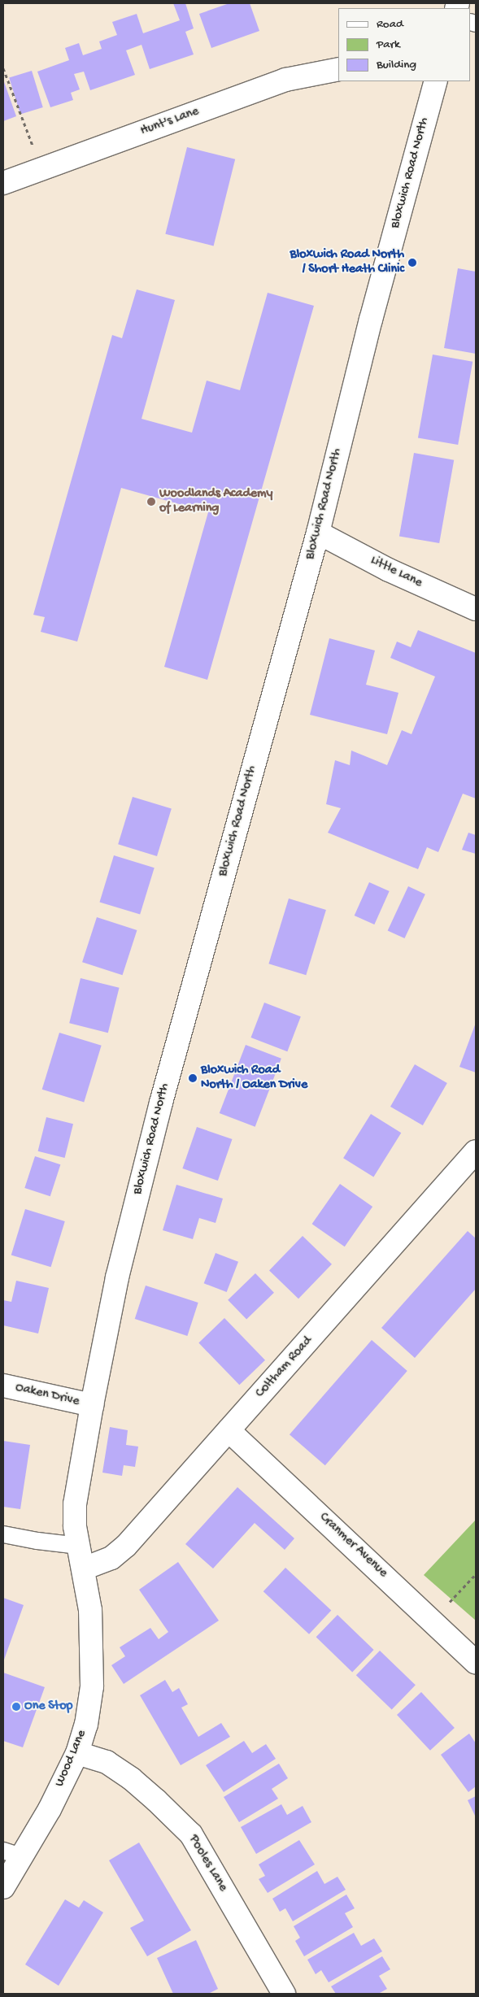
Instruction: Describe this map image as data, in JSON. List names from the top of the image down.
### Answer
{
  "streets": {
    "street": [
      "Hunt's Lane",
      "Bloxwich Road North",
      "Little Lane",
      "Coltham Road",
      "Oaken Drive",
      "Cranmer Avenue",
      "Wood Lane",
      "Pooles Lane"
    ]
  },
  "crossings": [
    ["Bloxwich Road North", "Little Lane"],
    ["Bloxwich Road North", "Coltham Road"],
    ["Bloxwich Road North", "Oaken Drive"],
    ["Bloxwich Road North", "Wood Lane"],
    ["Coltham Road", "Cranmer Avenue"],
    ["Coltham Road", "Wood Lane"],
    ["Wood Lane", "Pooles Lane"]
  ],
  "places": [
    "Bloxwich Road North / Short Heath Clinic",
    "Woodlands Academy of Learning",
    "Bloxwich Road North / Oaken Drive",
    "One Stop"
  ],
  "legend": ["Road", "Park", "Building"]
}
